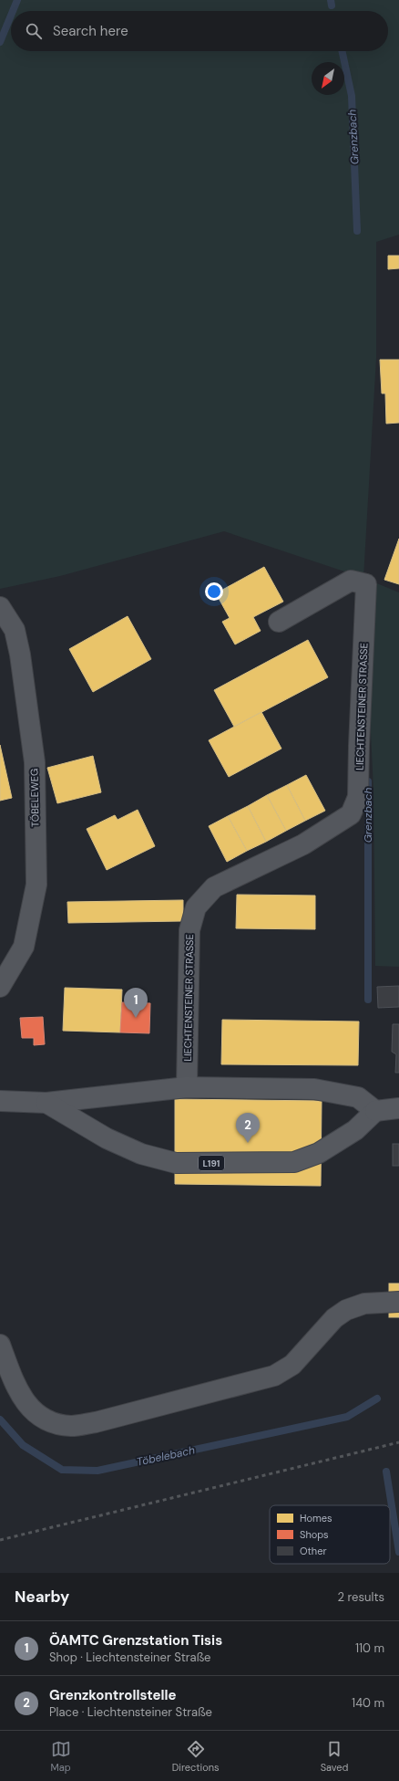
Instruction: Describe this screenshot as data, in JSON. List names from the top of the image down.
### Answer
{
  "streets": {
    "main road": ["L191"],
    "street": ["LIECHTENSTEINER STRASSE", "TÖBELEWEG"]
  },
  "crossings": [
    ["LIECHTENSTEINER STRASSE", "L191"]
  ],
  "water": ["Grenzbach", "Töbelebach"],
  "legend": ["Homes", "Shops", "Other"],
  "north": "bottom left",
  "page": {
    "search": "Search here",
    "pins": ["1", "2"],
    "heading": ["Nearby", "2 results"],
    "list": [
      {
        "mark": "1",
        "name": "ÖAMTC Grenzstation Tisis",
        "note": "Shop · Liechtensteiner Straße",
        "value": "110 m"
      },
      {
        "mark": "2",
        "name": "Grenzkontrollstelle",
        "note": "Place · Liechtensteiner Straße",
        "value": "140 m"
      }
    ],
    "nav": ["Map", "Directions", "Saved"]
  }
}
